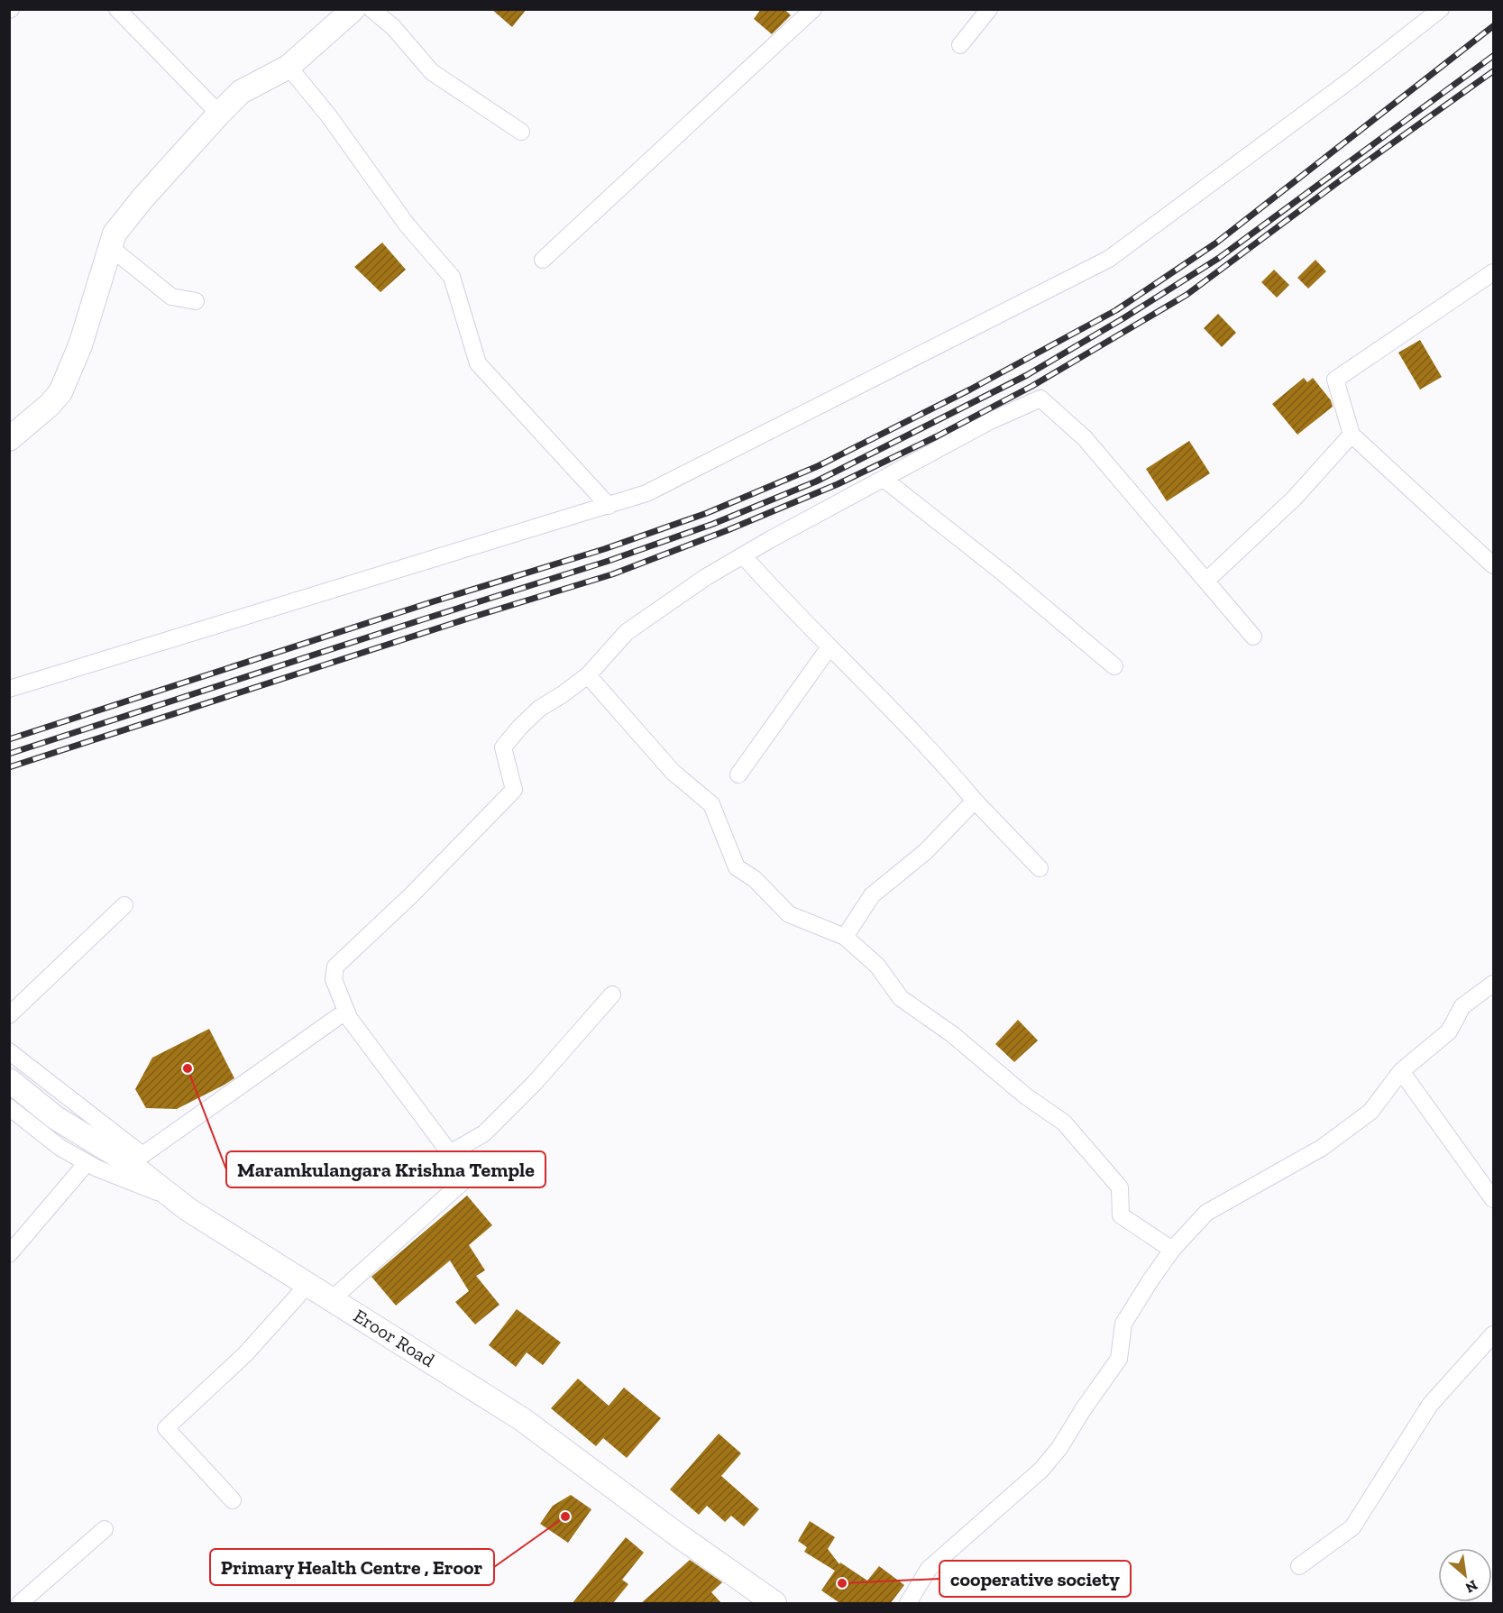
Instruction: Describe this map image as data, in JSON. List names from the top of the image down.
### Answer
{
  "streets": {
    "main road": ["Eroor Road"]
  },
  "places": ["Maramkulangara Krishna Temple", "Primary Health Centre , Eroor", "cooperative society"],
  "north": "bottom right"
}
